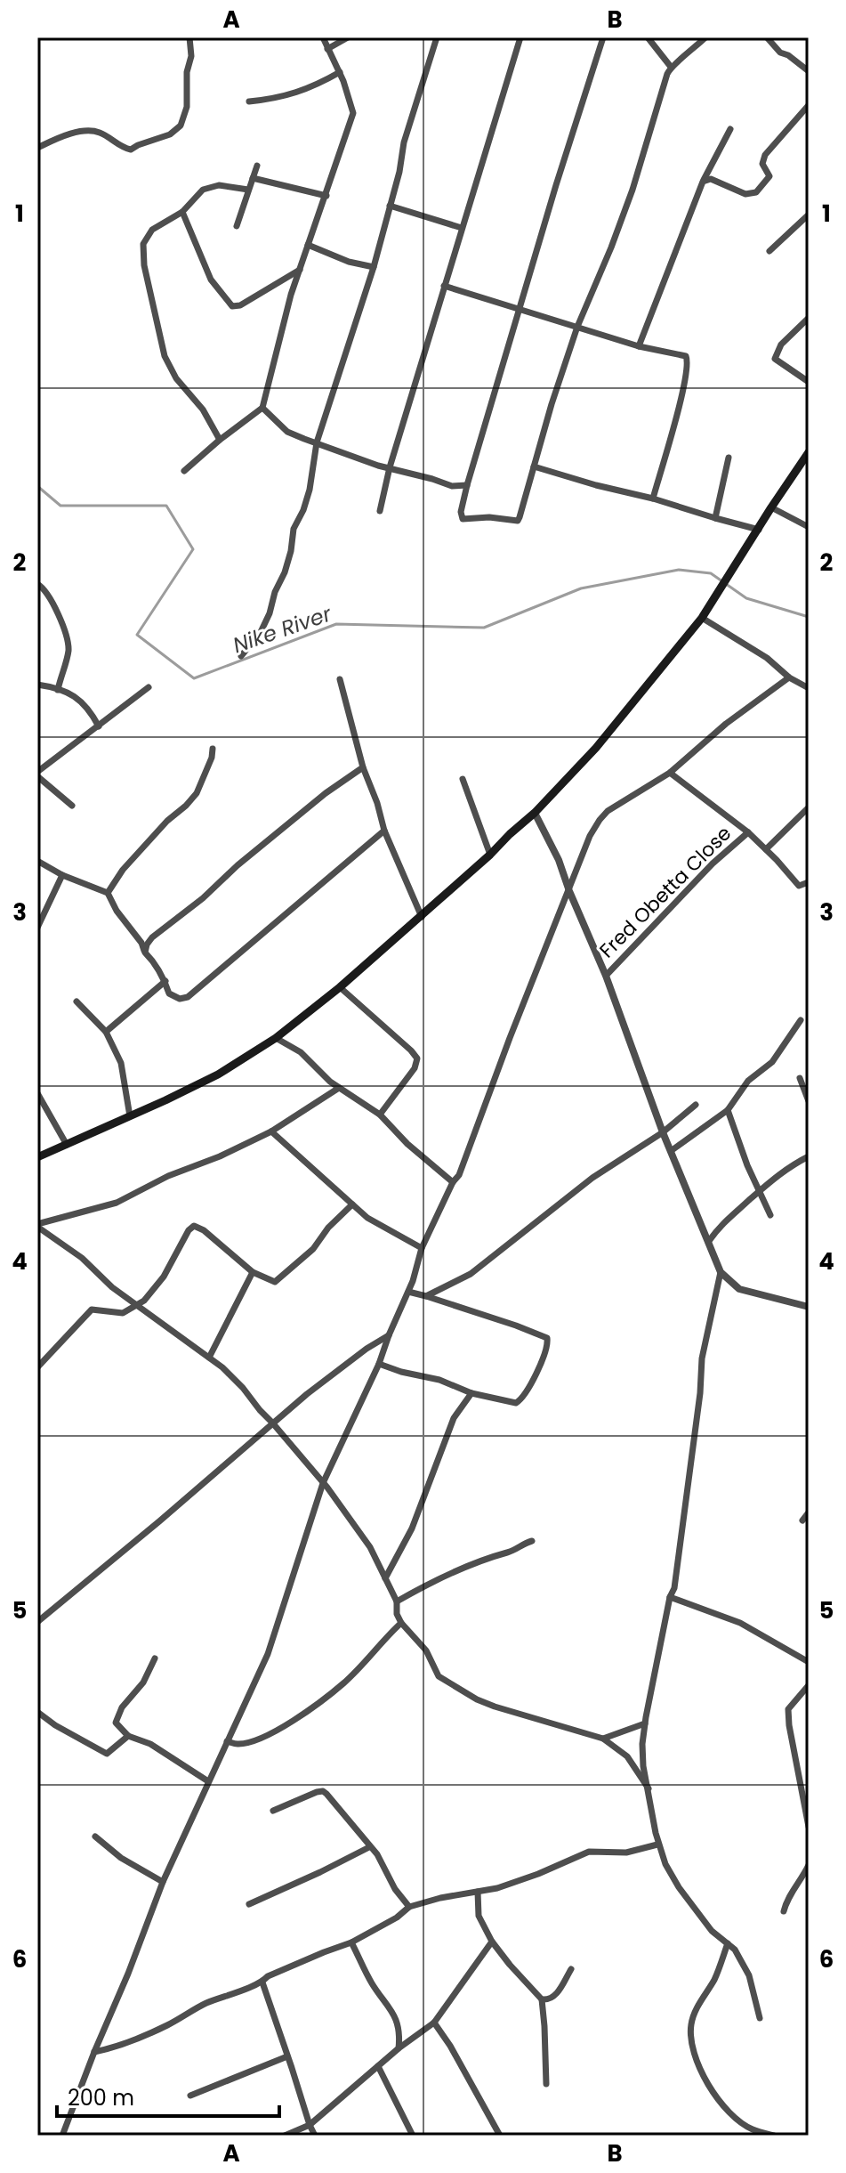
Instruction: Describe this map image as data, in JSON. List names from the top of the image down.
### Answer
{
  "streets": {
    "street": ["Fred Obetta Close"]
  },
  "water": ["Nike River"],
  "scale_bar": "200 m",
  "grid": {
    "columns": ["A", "B"],
    "rows": [
      "1",
      "2",
      "3",
      "4",
      "5",
      "6"
    ]
  }
}
